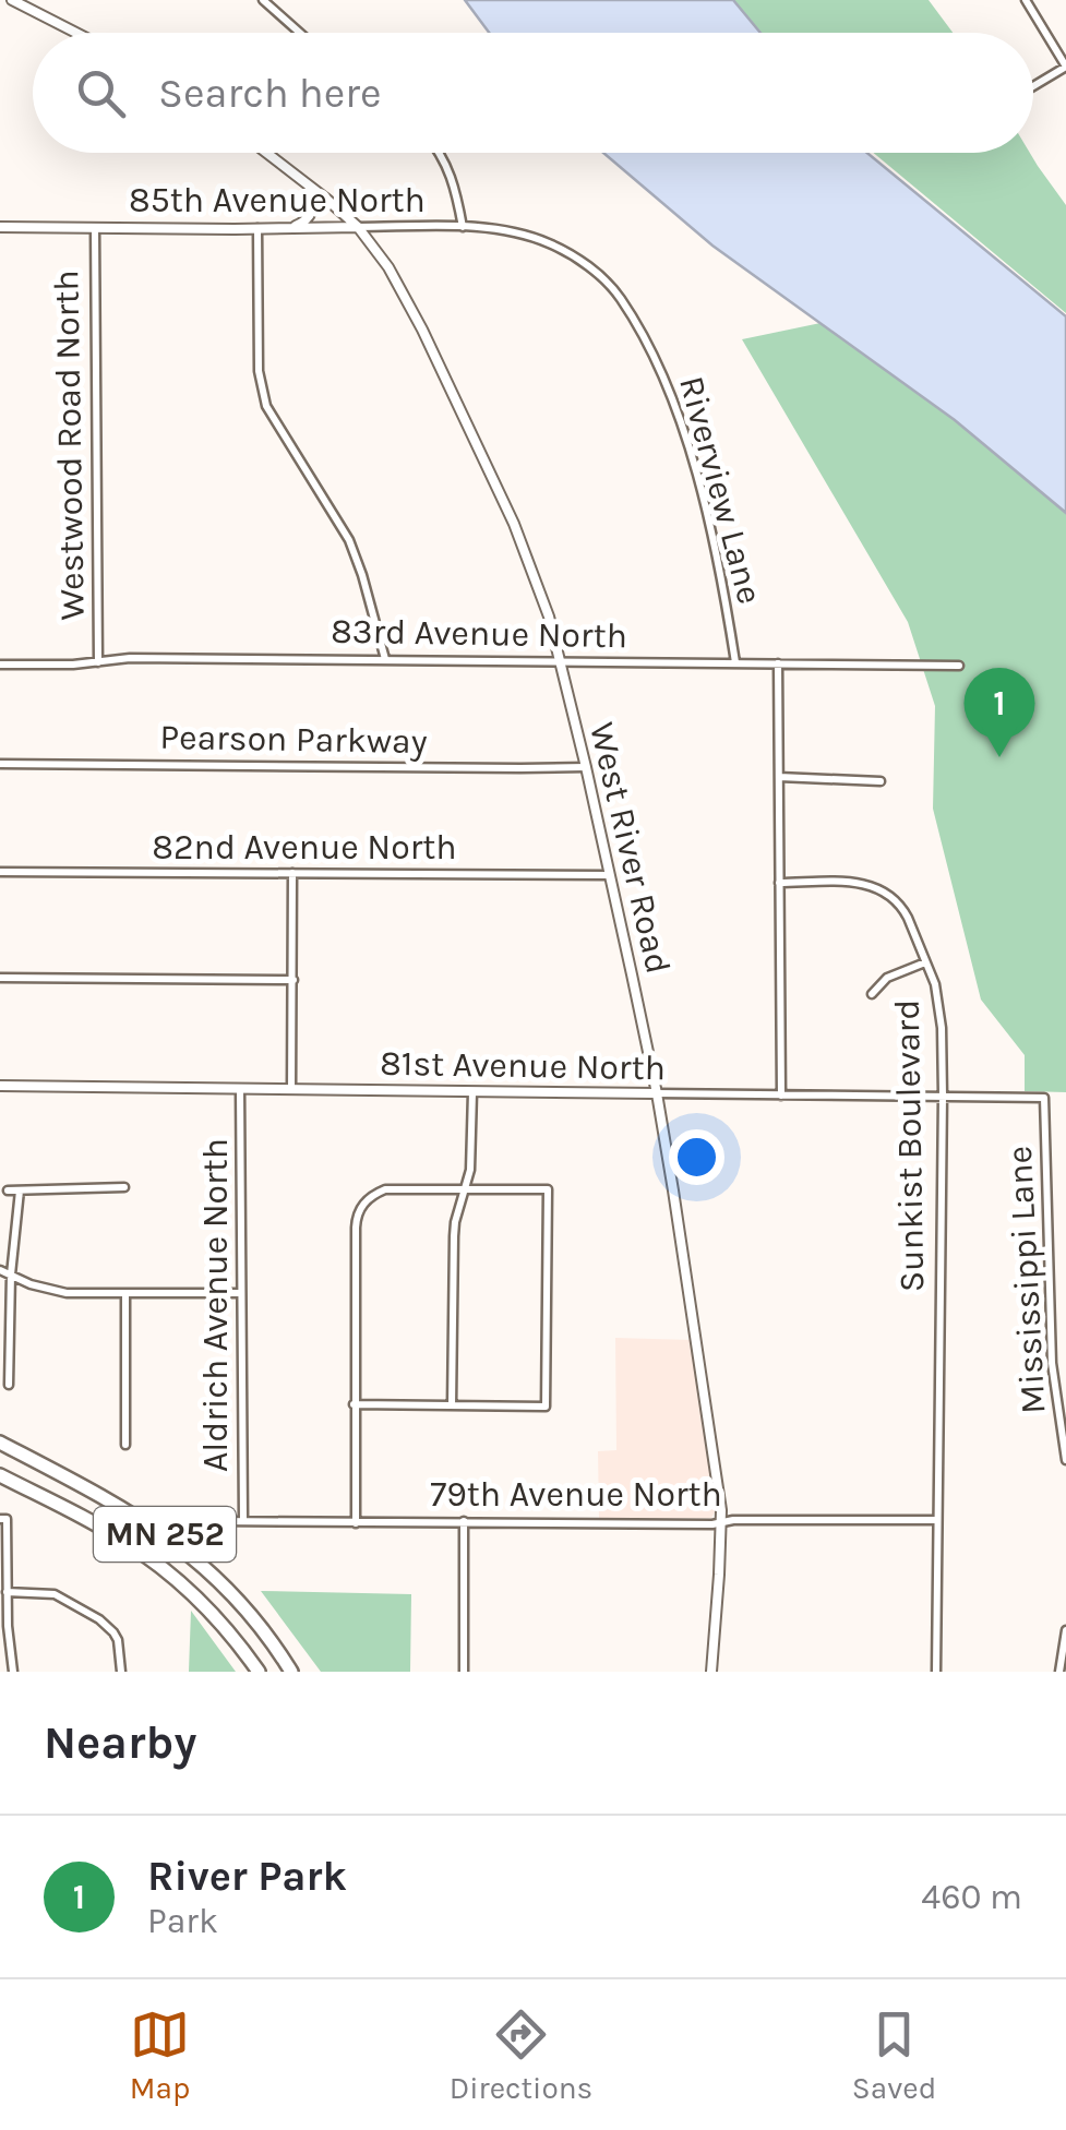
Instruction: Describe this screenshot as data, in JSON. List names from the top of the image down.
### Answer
{
  "streets": {
    "highway": ["MN 252"],
    "street": [
      "85th Avenue North",
      "Westwood Road North",
      "Riverview Lane",
      "83rd Avenue North",
      "Pearson Parkway",
      "82nd Avenue North",
      "West River Road",
      "81st Avenue North",
      "Sunkist Boulevard",
      "Mississippi Lane",
      "Aldrich Avenue North",
      "79th Avenue North"
    ]
  },
  "crossings": [
    ["85th Avenue North", "Westwood Road North"],
    ["85th Avenue North", "Riverview Lane"],
    ["85th Avenue North", "West River Road"],
    ["Westwood Road North", "83rd Avenue North"],
    ["Riverview Lane", "83rd Avenue North"],
    ["83rd Avenue North", "West River Road"],
    ["Pearson Parkway", "West River Road"],
    ["82nd Avenue North", "West River Road"],
    ["West River Road", "81st Avenue North"],
    ["West River Road", "79th Avenue North"],
    ["81st Avenue North", "Sunkist Boulevard"],
    ["81st Avenue North", "Mississippi Lane"],
    ["81st Avenue North", "Aldrich Avenue North"],
    ["Sunkist Boulevard", "79th Avenue North"],
    ["Aldrich Avenue North", "79th Avenue North"]
  ],
  "page": {
    "search": "Search here",
    "pins": "1",
    "heading": "Nearby",
    "list": [
      {
        "mark": "1",
        "name": "River Park",
        "note": "Park",
        "value": "460 m"
      }
    ],
    "nav": ["Map", "Directions", "Saved"]
  }
}
